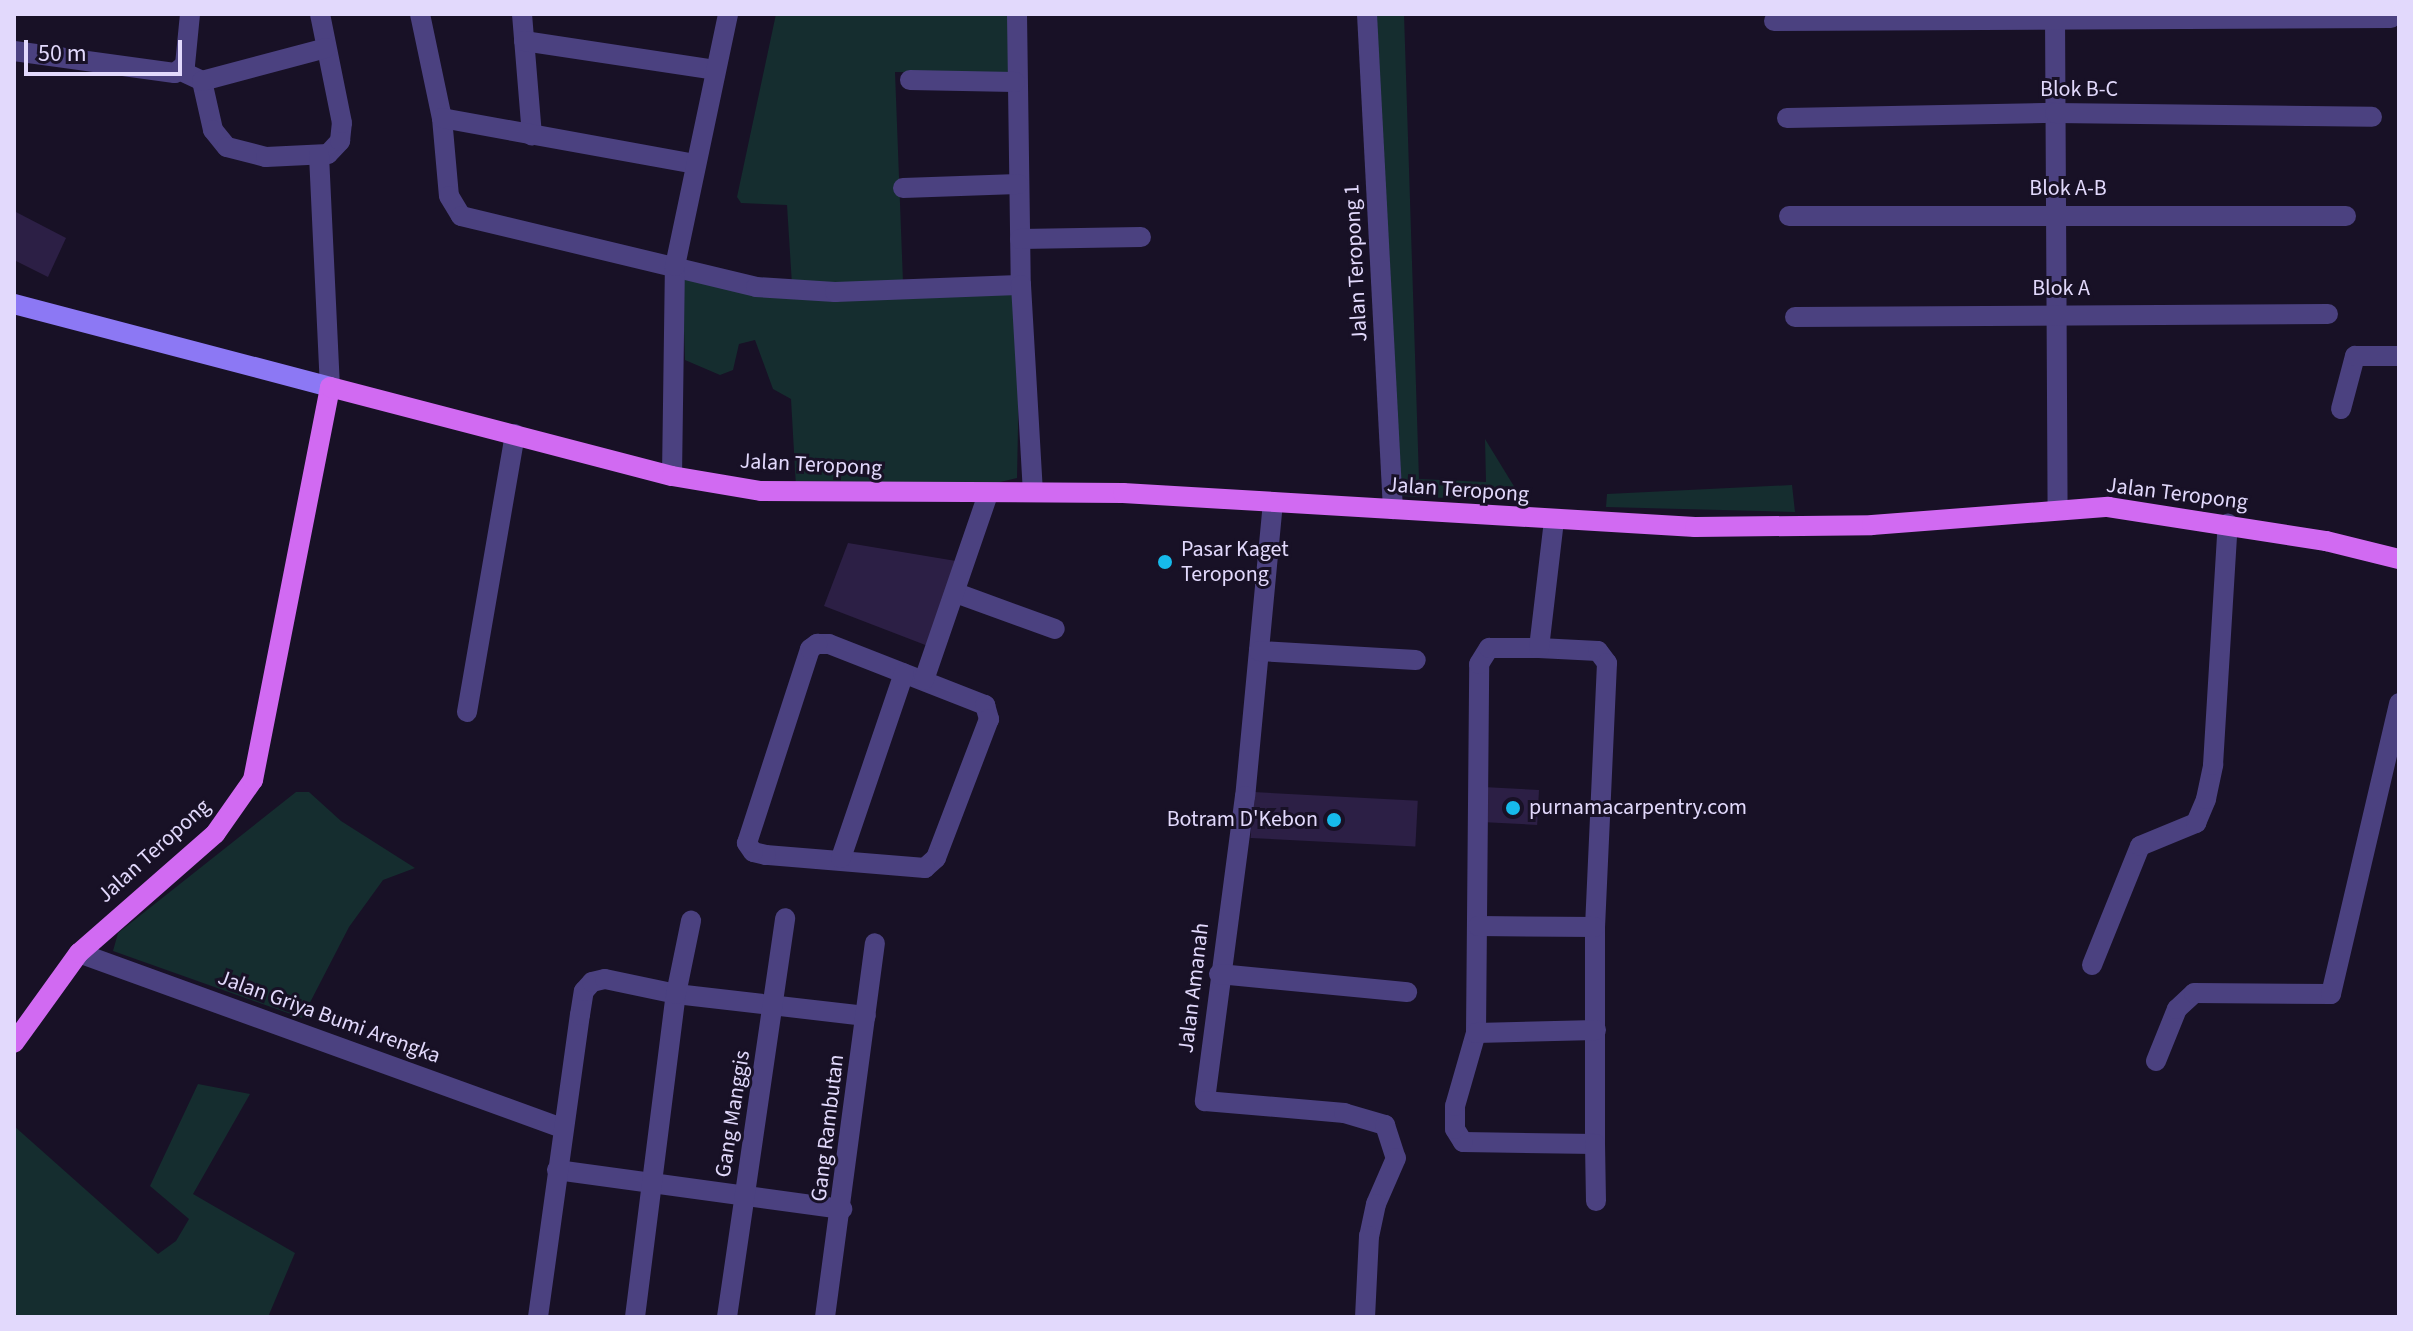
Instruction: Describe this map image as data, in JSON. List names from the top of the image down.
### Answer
{
  "streets": {
    "main road": ["Jalan Teropong"],
    "street": [
      "Blok B-C",
      "Blok A-B",
      "Jalan Teropong 1",
      "Blok A",
      "Jalan Amanah",
      "Jalan Griya Bumi Arengka",
      "Gang Manggis",
      "Gang Rambutan"
    ]
  },
  "crossings": [
    ["Jalan Teropong 1", "Jalan Teropong"],
    ["Jalan Teropong", "Jalan Amanah"],
    ["Jalan Teropong", "Jalan Griya Bumi Arengka"]
  ],
  "places": ["Pasar Kaget Teropong", "purnamacarpentry.com", "Botram D'Kebon"],
  "scale_bar": "50 m"
}
